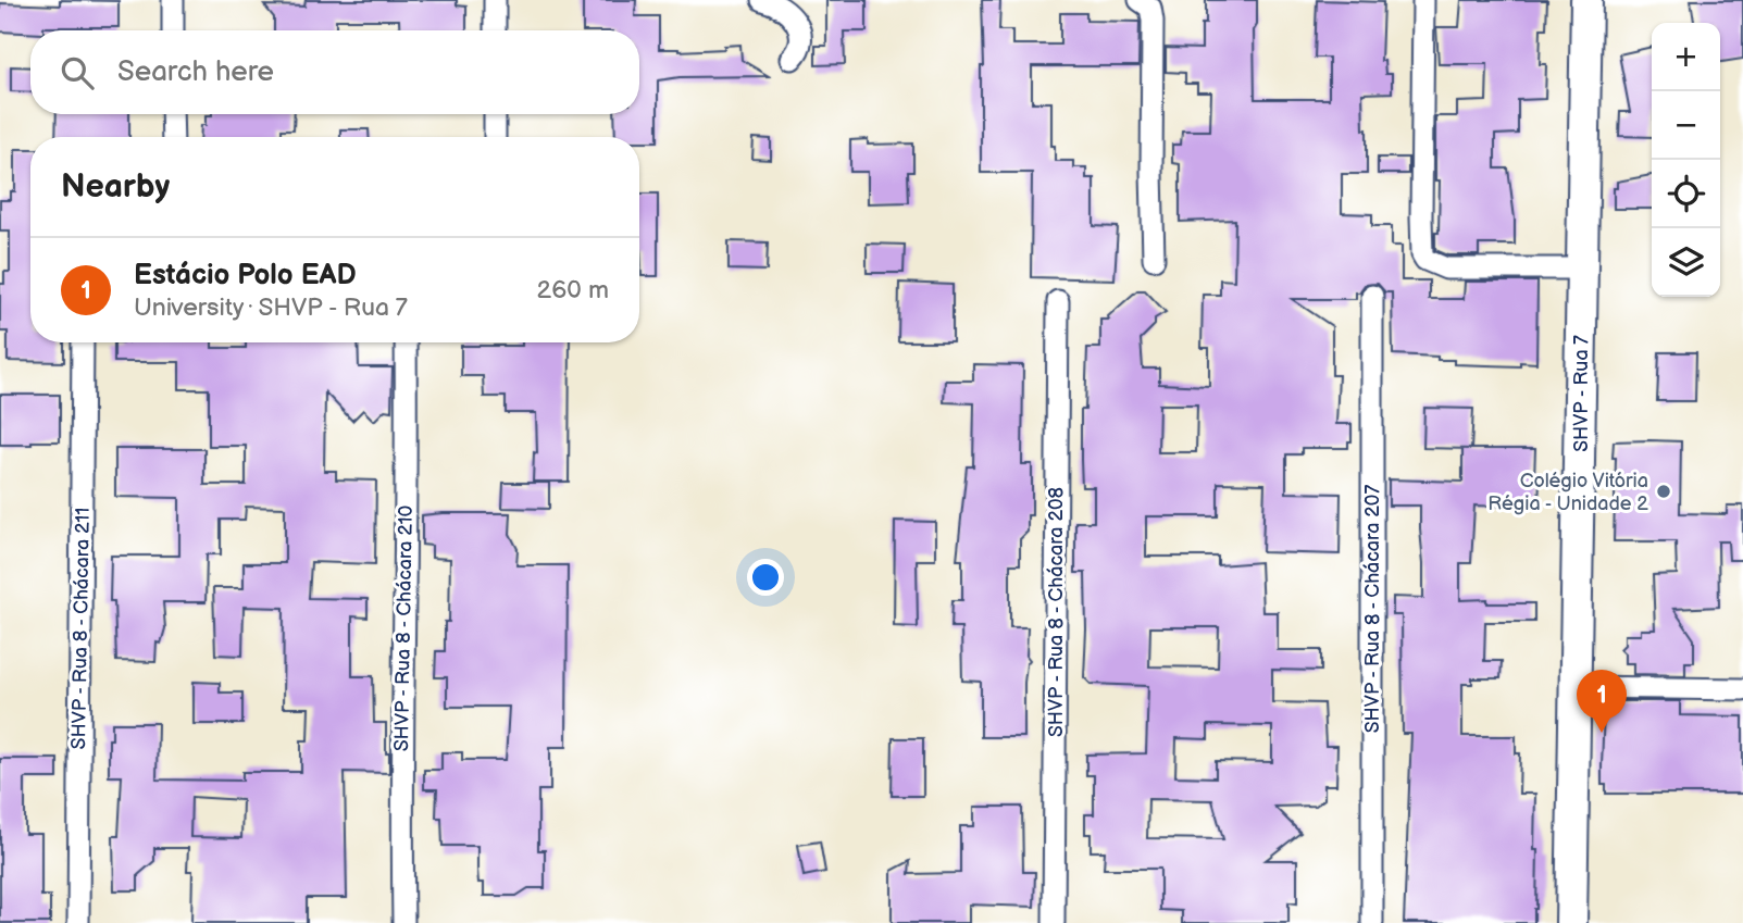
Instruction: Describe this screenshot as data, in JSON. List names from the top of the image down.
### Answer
{
  "streets": {
    "street": [
      "SHVP - Rua 7",
      "SHVP - Rua 8 - Chácara 207",
      "SHVP - Rua 8 - Chácara 208",
      "SHVP - Rua 8 - Chácara 211",
      "SHVP - Rua 8 - Chácara 210"
    ]
  },
  "places": ["Colégio Vitória Régia - Unidade 2"],
  "page": {
    "map_buttons": ["+", "−"],
    "search": "Search here",
    "heading": "Nearby",
    "list": [
      {
        "mark": "1",
        "name": "Estácio Polo EAD",
        "note": "University · SHVP - Rua 7",
        "value": "260 m"
      }
    ],
    "pins": "1"
  }
}
